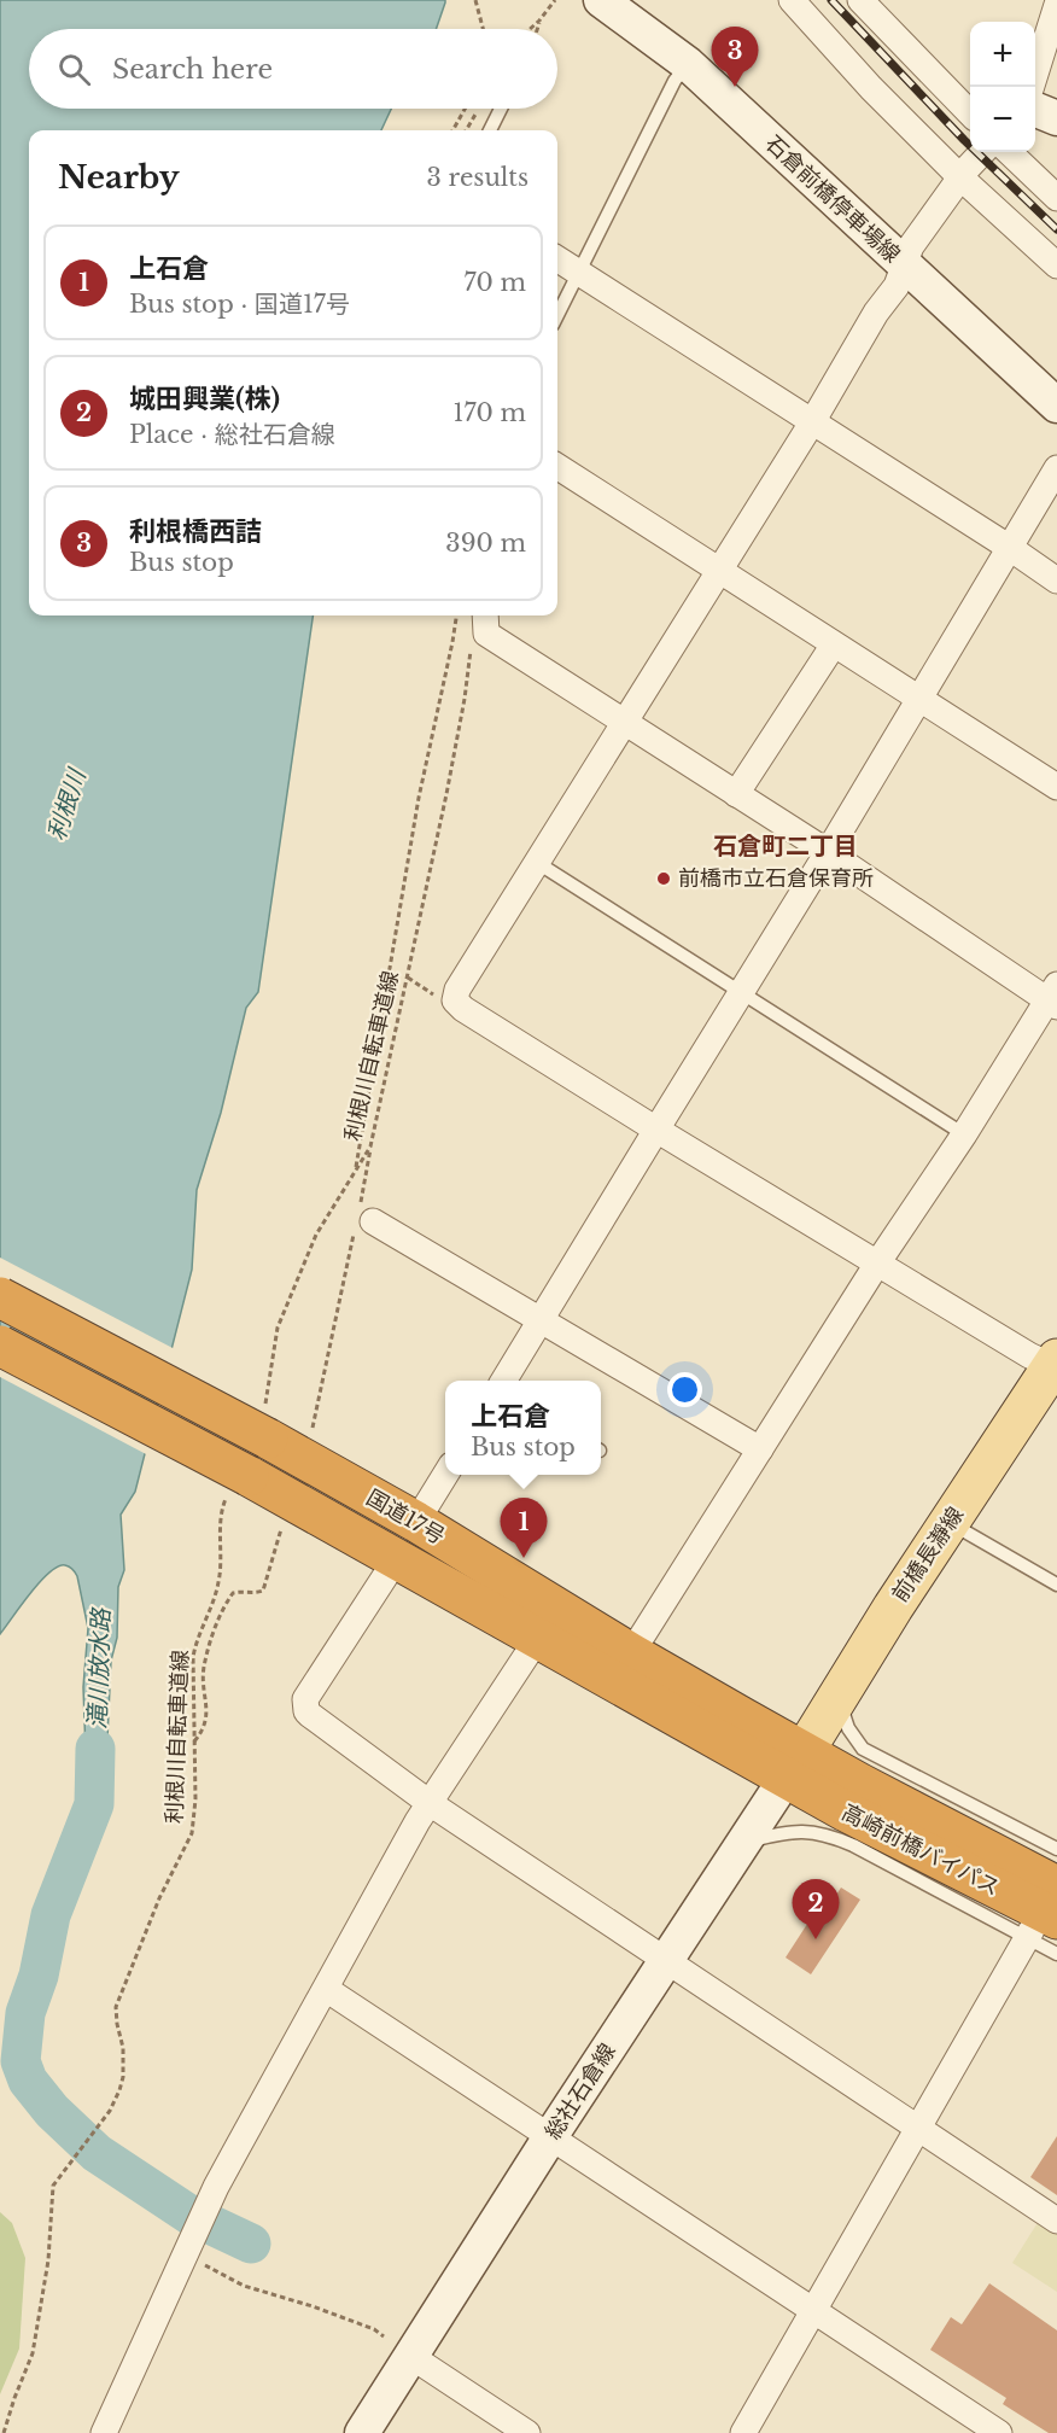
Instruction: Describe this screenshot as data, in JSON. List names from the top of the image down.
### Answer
{
  "streets": {
    "highway": ["国道17号", "高崎前橋バイパス"],
    "main road": ["石倉前橋停車場線", "前橋長瀞線", "総社石倉線"],
    "path": ["利根川自転車道線"]
  },
  "crossings": [
    ["利根川自転車道線", "国道17号"],
    ["国道17号", "前橋長瀞線"],
    ["国道17号", "高崎前橋バイパス"],
    ["国道17号", "総社石倉線"],
    ["前橋長瀞線", "高崎前橋バイパス"],
    ["前橋長瀞線", "総社石倉線"],
    ["高崎前橋バイパス", "総社石倉線"]
  ],
  "districts": ["石倉町二丁目"],
  "water": ["利根川", "滝川放水路"],
  "places": ["前橋市立石倉保育所"],
  "page": {
    "map_buttons": ["+", "−"],
    "pins": ["3", "1", "2"],
    "search": "Search here",
    "heading": ["Nearby", "3 results"],
    "list": [
      {
        "mark": "1",
        "name": "上石倉",
        "note": "Bus stop · 国道17号",
        "value": "70 m"
      },
      {
        "mark": "2",
        "name": "城田興業(株)",
        "note": "Place · 総社石倉線",
        "value": "170 m"
      },
      {
        "mark": "3",
        "name": "利根橋西詰",
        "note": "Bus stop",
        "value": "390 m"
      }
    ],
    "popup": ["上石倉", "Bus stop"]
  }
}
